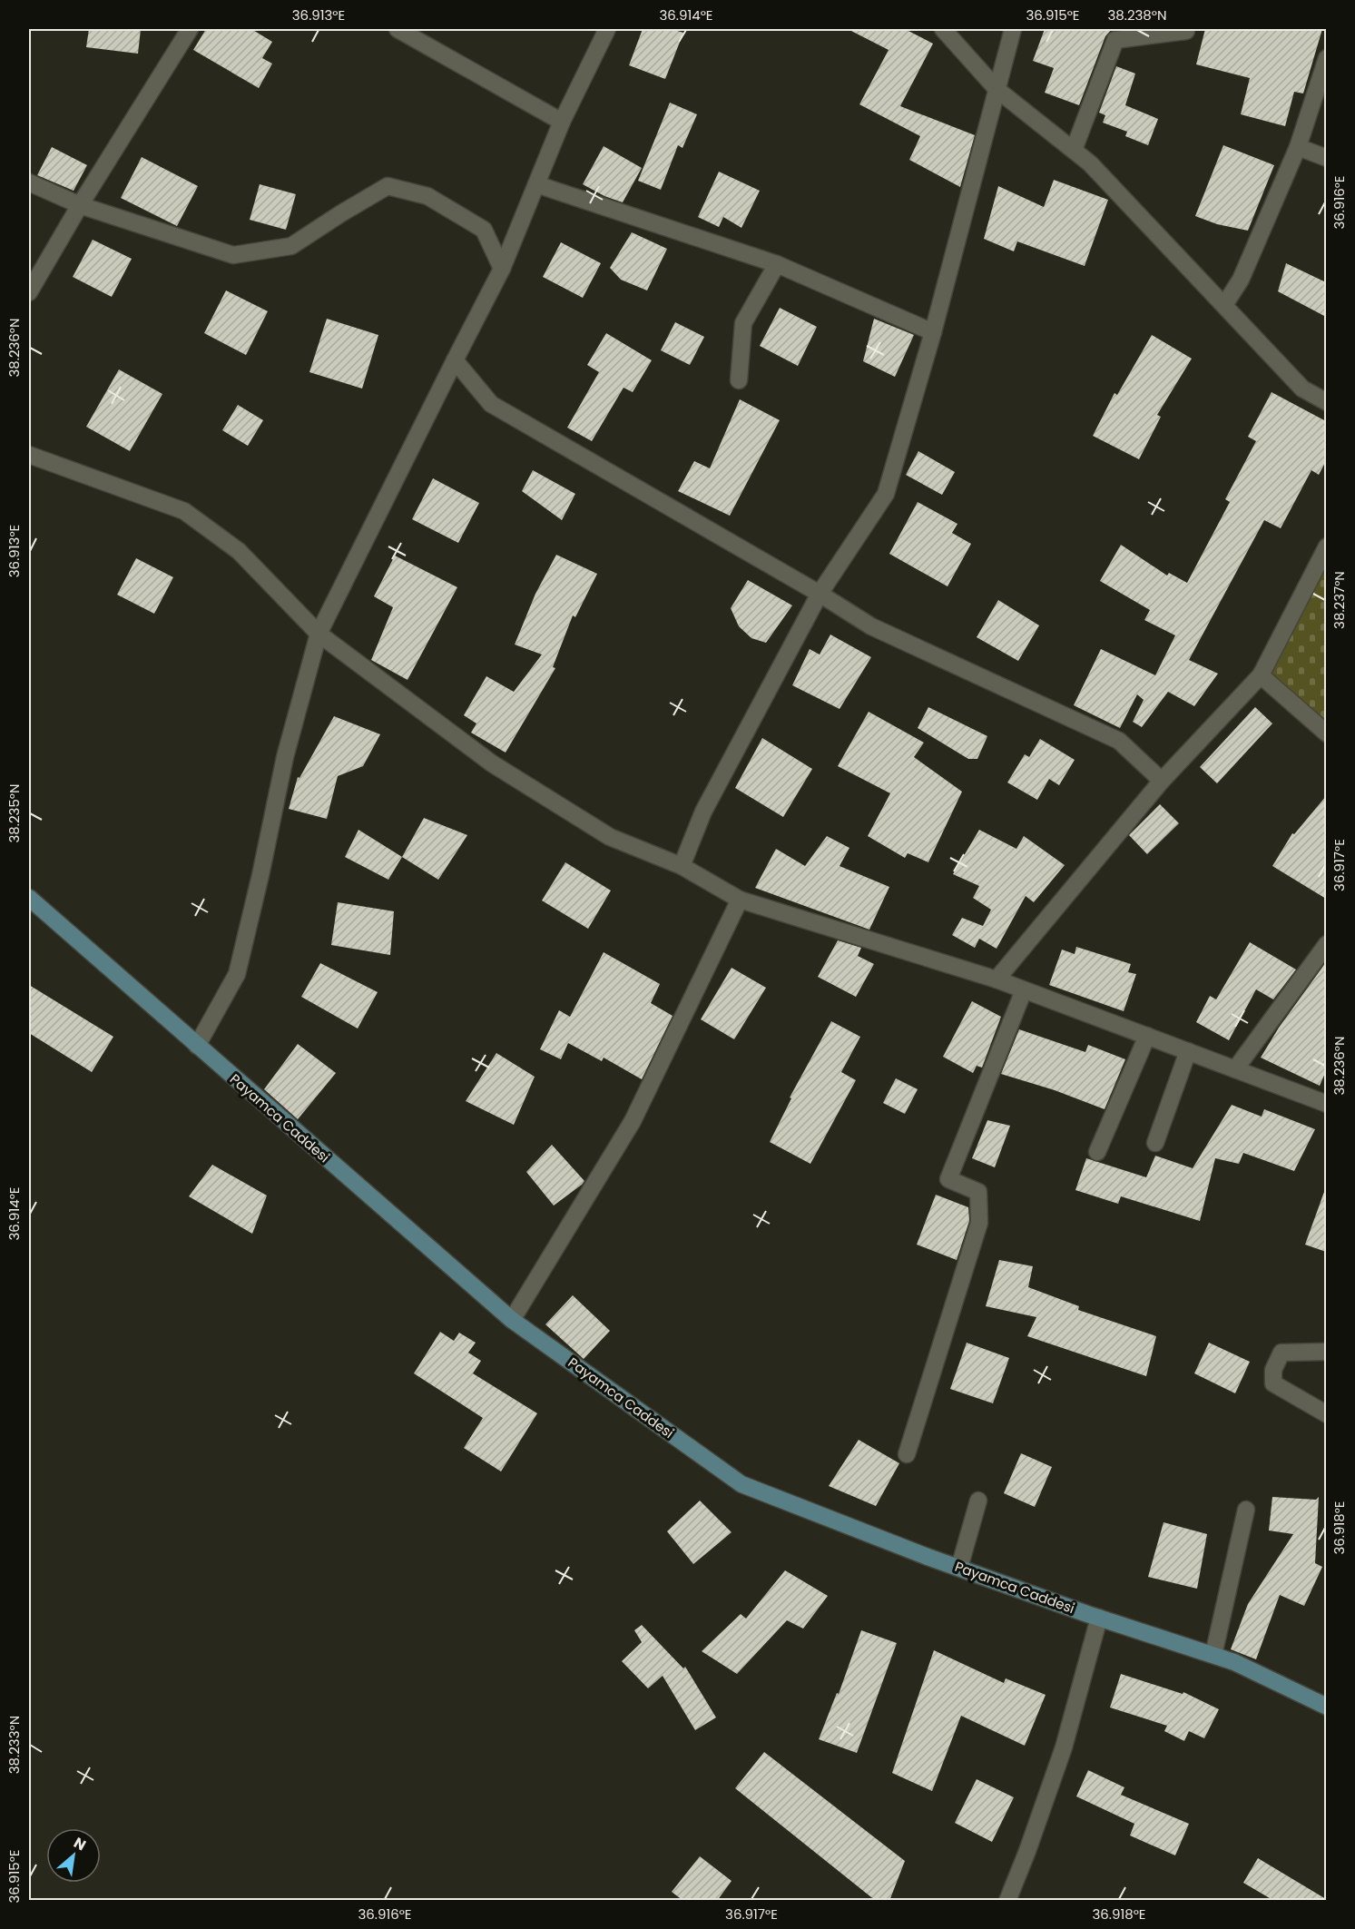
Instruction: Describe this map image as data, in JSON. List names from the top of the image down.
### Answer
{
  "streets": {
    "street": ["Payamca Caddesi"]
  },
  "north": "top right",
  "coordinates": [
    "36.913°E",
    "36.914°E",
    "36.915°E",
    "38.238°N",
    "36.916°E",
    "38.236°N",
    "38.237°N",
    "38.235°N",
    "36.917°E",
    "36.918°E",
    "38.233°N"
  ]
}
